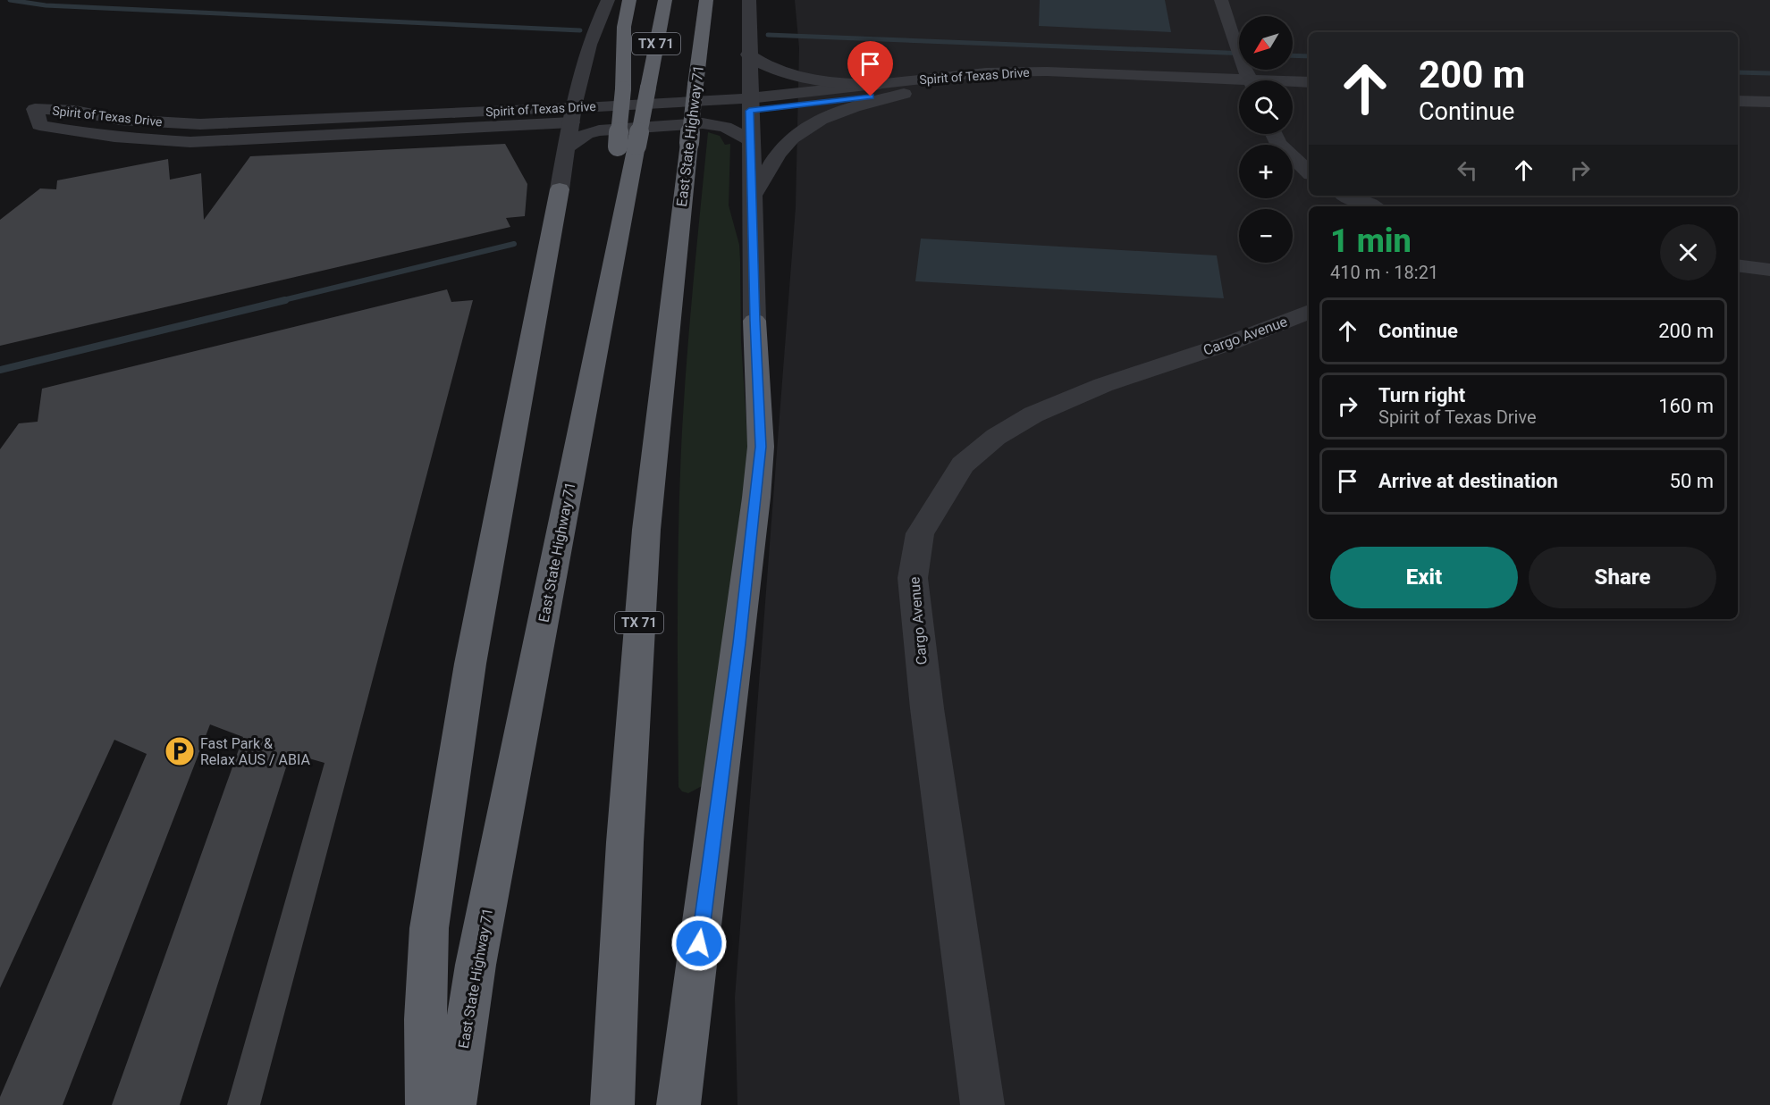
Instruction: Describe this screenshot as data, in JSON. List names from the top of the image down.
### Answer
{
  "streets": {
    "highway": ["TX 71", "East State Highway 71"],
    "street": ["Spirit of Texas Drive", "Cargo Avenue"]
  },
  "crossings": [
    ["TX 71", "East State Highway 71"]
  ],
  "places": {
    "parking": ["Fast Park & Relax AUS / ABIA"]
  },
  "north": "bottom left",
  "page": {
    "map_buttons": ["+", "−"],
    "turn": ["200 m", "Continue"],
    "heading": ["1 min", "410 m · 18:21"],
    "list": [
      {
        "name": "Continue",
        "value": "200 m"
      },
      {
        "name": "Turn right",
        "note": "Spirit of Texas Drive",
        "value": "160 m"
      },
      {
        "name": "Arrive at destination",
        "value": "50 m"
      }
    ],
    "buttons": ["Exit", "Share"]
  }
}
